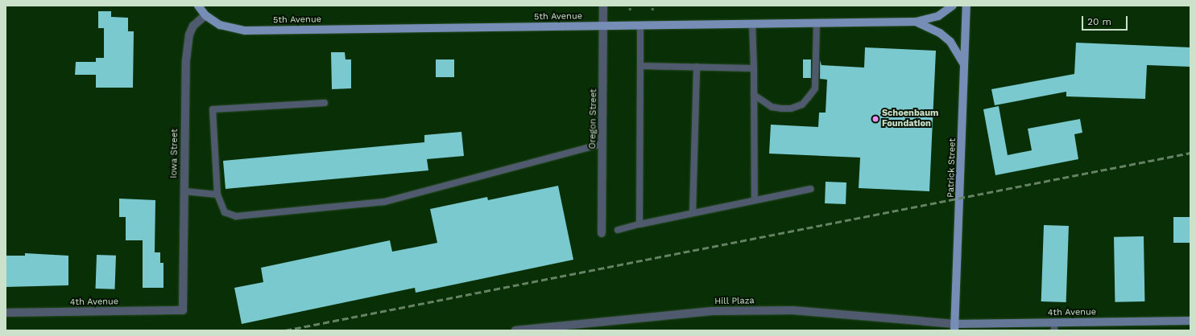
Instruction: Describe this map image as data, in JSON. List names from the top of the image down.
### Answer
{
  "streets": {
    "main road": ["5th Avenue", "Patrick Street"],
    "street": [
      "Oregon Street",
      "Iowa Street",
      "Hill Plaza",
      "4th Avenue"
    ]
  },
  "crossings": [
    ["5th Avenue", "Oregon Street"],
    ["5th Avenue", "Iowa Street"],
    ["Iowa Street", "4th Avenue"],
    ["Patrick Street", "Hill Plaza"],
    ["Patrick Street", "4th Avenue"],
    ["Hill Plaza", "4th Avenue"]
  ],
  "places": ["Schoenbaum Foundation"],
  "scale_bar": "20 m"
}
